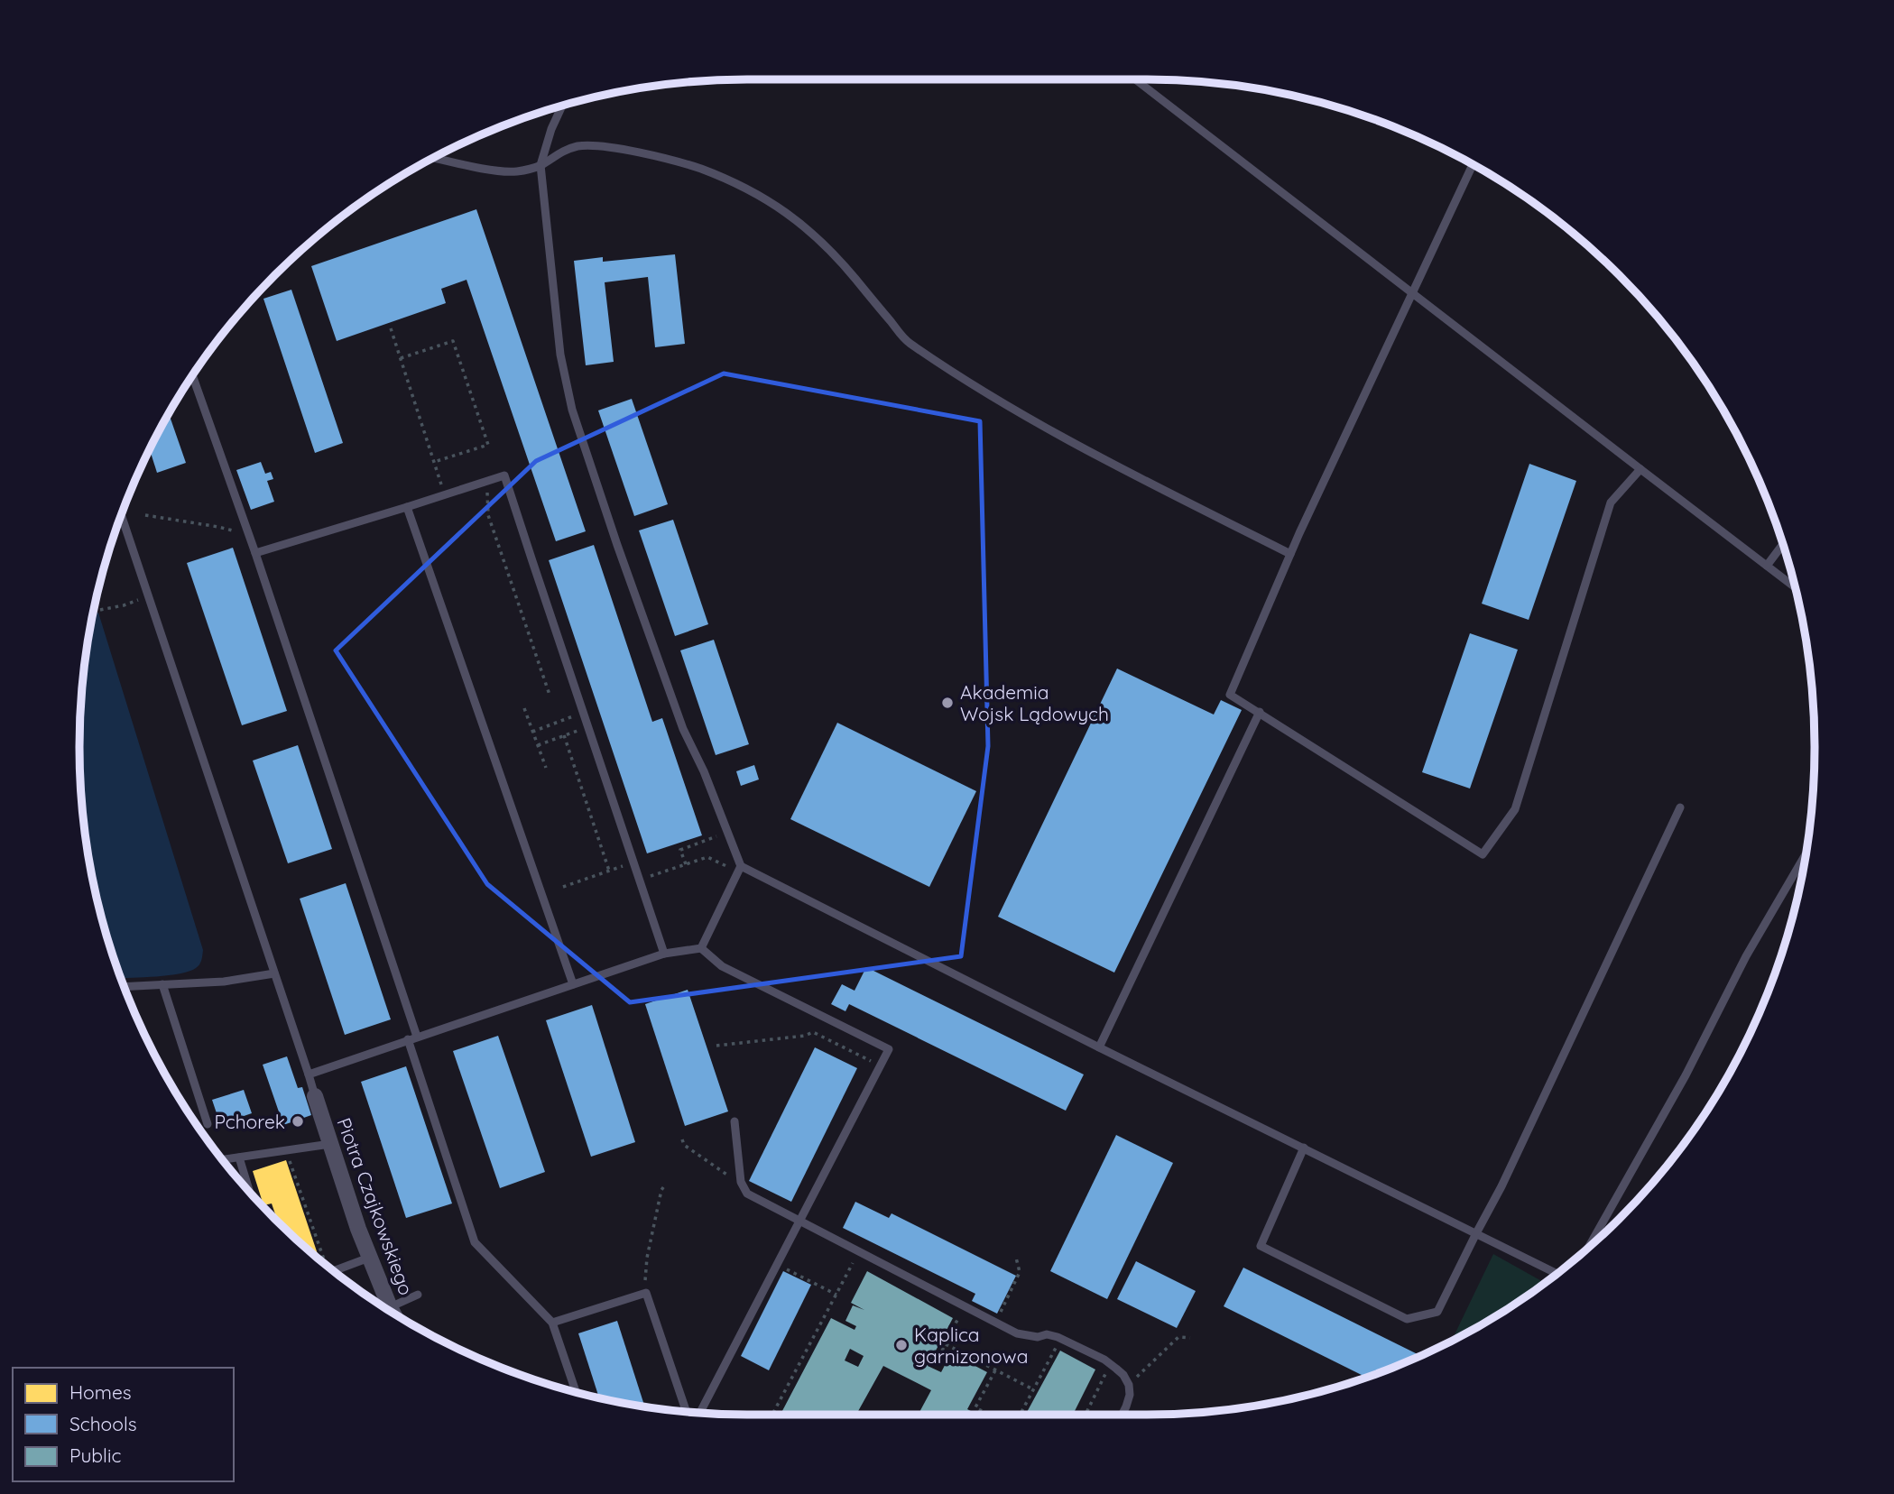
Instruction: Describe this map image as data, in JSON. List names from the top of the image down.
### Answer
{
  "streets": {
    "street": ["Piotra Czajkowskiego"]
  },
  "places": ["Akademia Wojsk Lądowych", "Pchorek", "Kaplica garnizonowa"],
  "legend": ["Homes", "Schools", "Public"]
}
